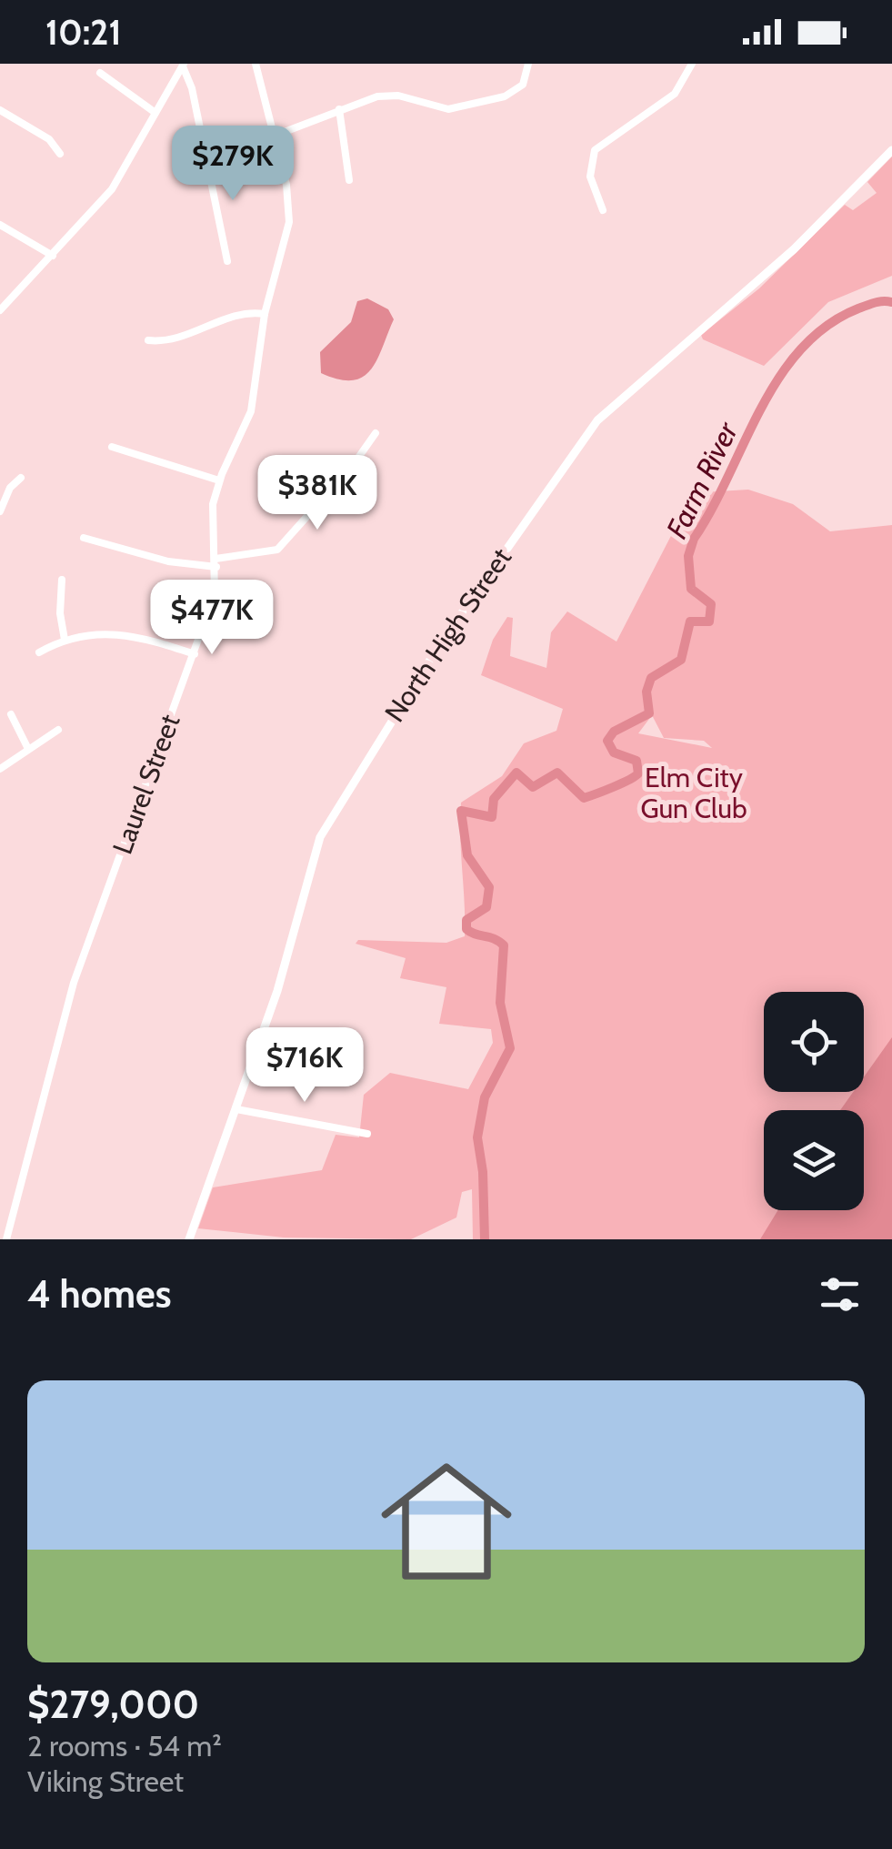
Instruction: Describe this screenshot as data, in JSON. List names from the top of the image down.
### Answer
{
  "streets": {
    "main road": ["North High Street"],
    "street": ["Laurel Street"]
  },
  "water": ["Farm River"],
  "parks": ["Elm City Gun Club"],
  "page": {
    "status": "10:21",
    "price": [
      "$279K",
      "$381K",
      "$477K",
      "$716K"
    ],
    "heading": "4 homes",
    "list": [
      {
        "name": "$279,000",
        "note": "2 rooms · 54 m² · Viking Street"
      }
    ]
  }
}
